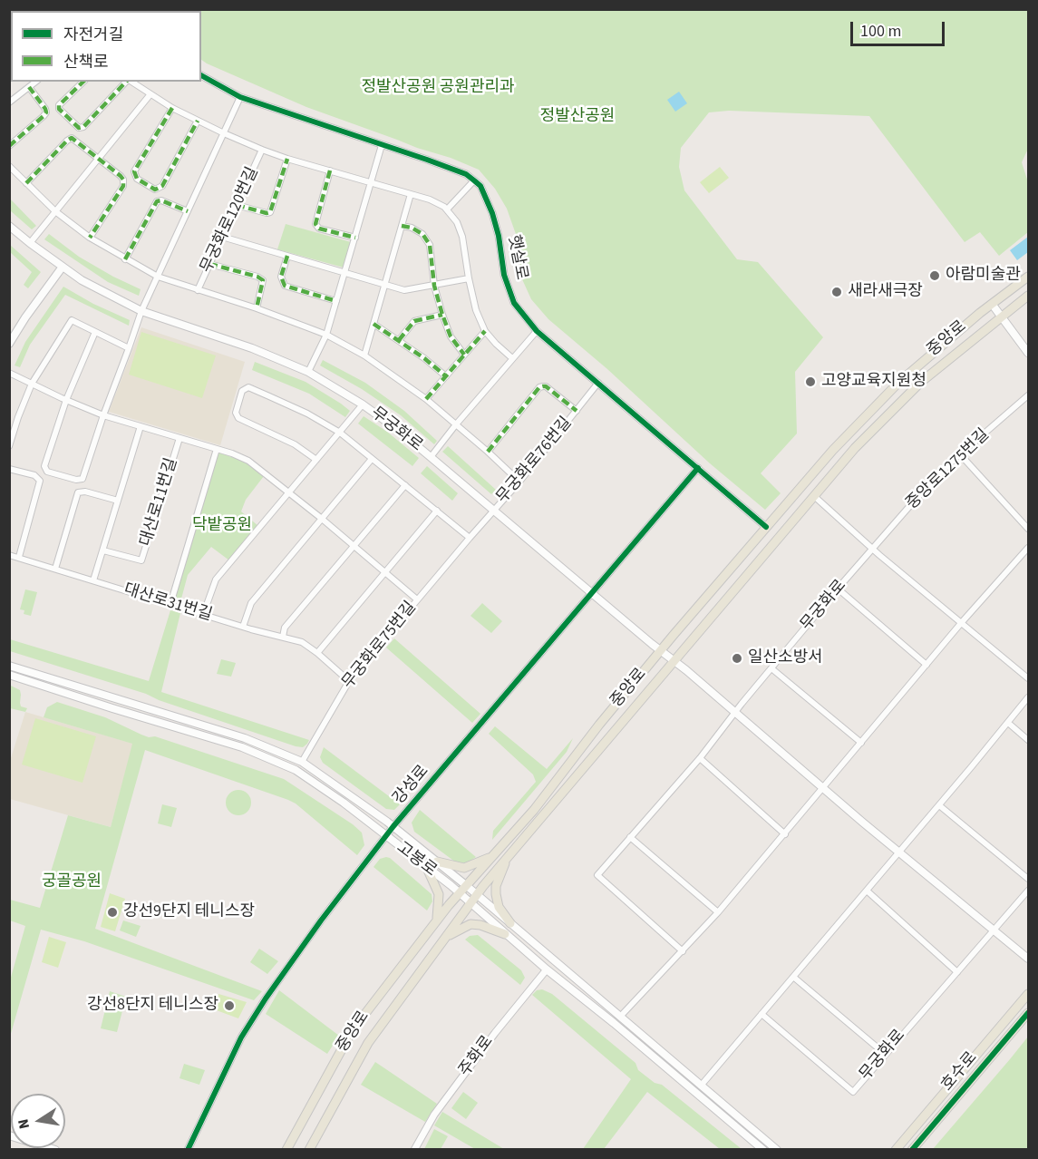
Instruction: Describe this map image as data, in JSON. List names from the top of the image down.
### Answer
{
  "streets": {
    "main road": [
      "중앙로",
      "무궁화로",
      "고봉로",
      "호수로"
    ],
    "street": [
      "무궁화로120번길",
      "햇살로",
      "무궁화로76번길",
      "중앙로1275번길",
      "대산로11번길",
      "대산로31번길",
      "무궁화로75번길",
      "강성로",
      "주화로"
    ]
  },
  "crossings": [
    ["무궁화로120번길", "무궁화로76번길"],
    ["햇살로", "중앙로"],
    ["햇살로", "무궁화로76번길"],
    ["햇살로", "강성로"],
    ["중앙로", "무궁화로"],
    ["중앙로", "고봉로"],
    ["무궁화로", "무궁화로76번길"],
    ["무궁화로", "중앙로1275번길"],
    ["무궁화로", "무궁화로75번길"],
    ["무궁화로", "강성로"],
    ["무궁화로76번길", "무궁화로75번길"],
    ["대산로11번길", "무궁화로75번길"],
    ["대산로31번길", "무궁화로75번길"],
    ["무궁화로75번길", "고봉로"],
    ["강성로", "고봉로"],
    ["고봉로", "주화로"]
  ],
  "parks": [
    "정발산공원 공원관리과",
    "정발산공원",
    "닥밭공원",
    "궁골공원"
  ],
  "places": [
    "아람미술관",
    "새라새극장",
    "고양교육지원청",
    "일산소방서",
    "강선9단지 테니스장",
    "강선8단지 테니스장"
  ],
  "legend": ["자전거길", "산책로"],
  "scale_bar": "100 m",
  "north": "left"
}
